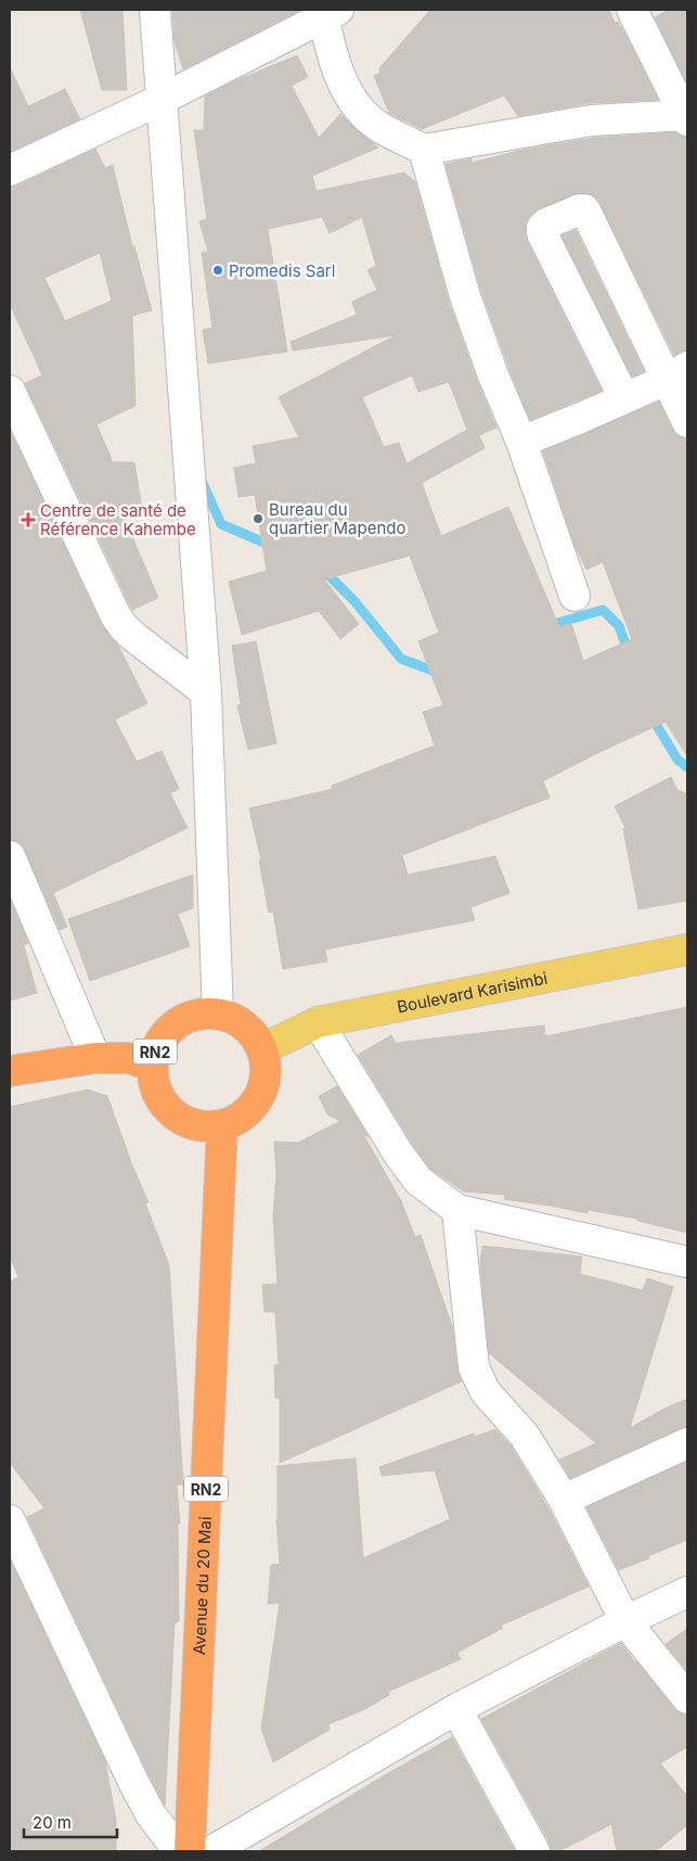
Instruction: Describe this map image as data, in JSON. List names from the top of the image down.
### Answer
{
  "streets": {
    "highway": ["RN2", "Avenue du 20 Mai"],
    "main road": ["Boulevard Karisimbi"]
  },
  "crossings": [
    ["Boulevard Karisimbi", "RN2"],
    ["Boulevard Karisimbi", "Avenue du 20 Mai"],
    ["RN2", "Avenue du 20 Mai"]
  ],
  "places": {
    "other": ["Promedis Sarl", "Bureau du quartier Mapendo"],
    "health": ["Centre de santé de Référence Kahembe"]
  },
  "scale_bar": "20 m"
}
